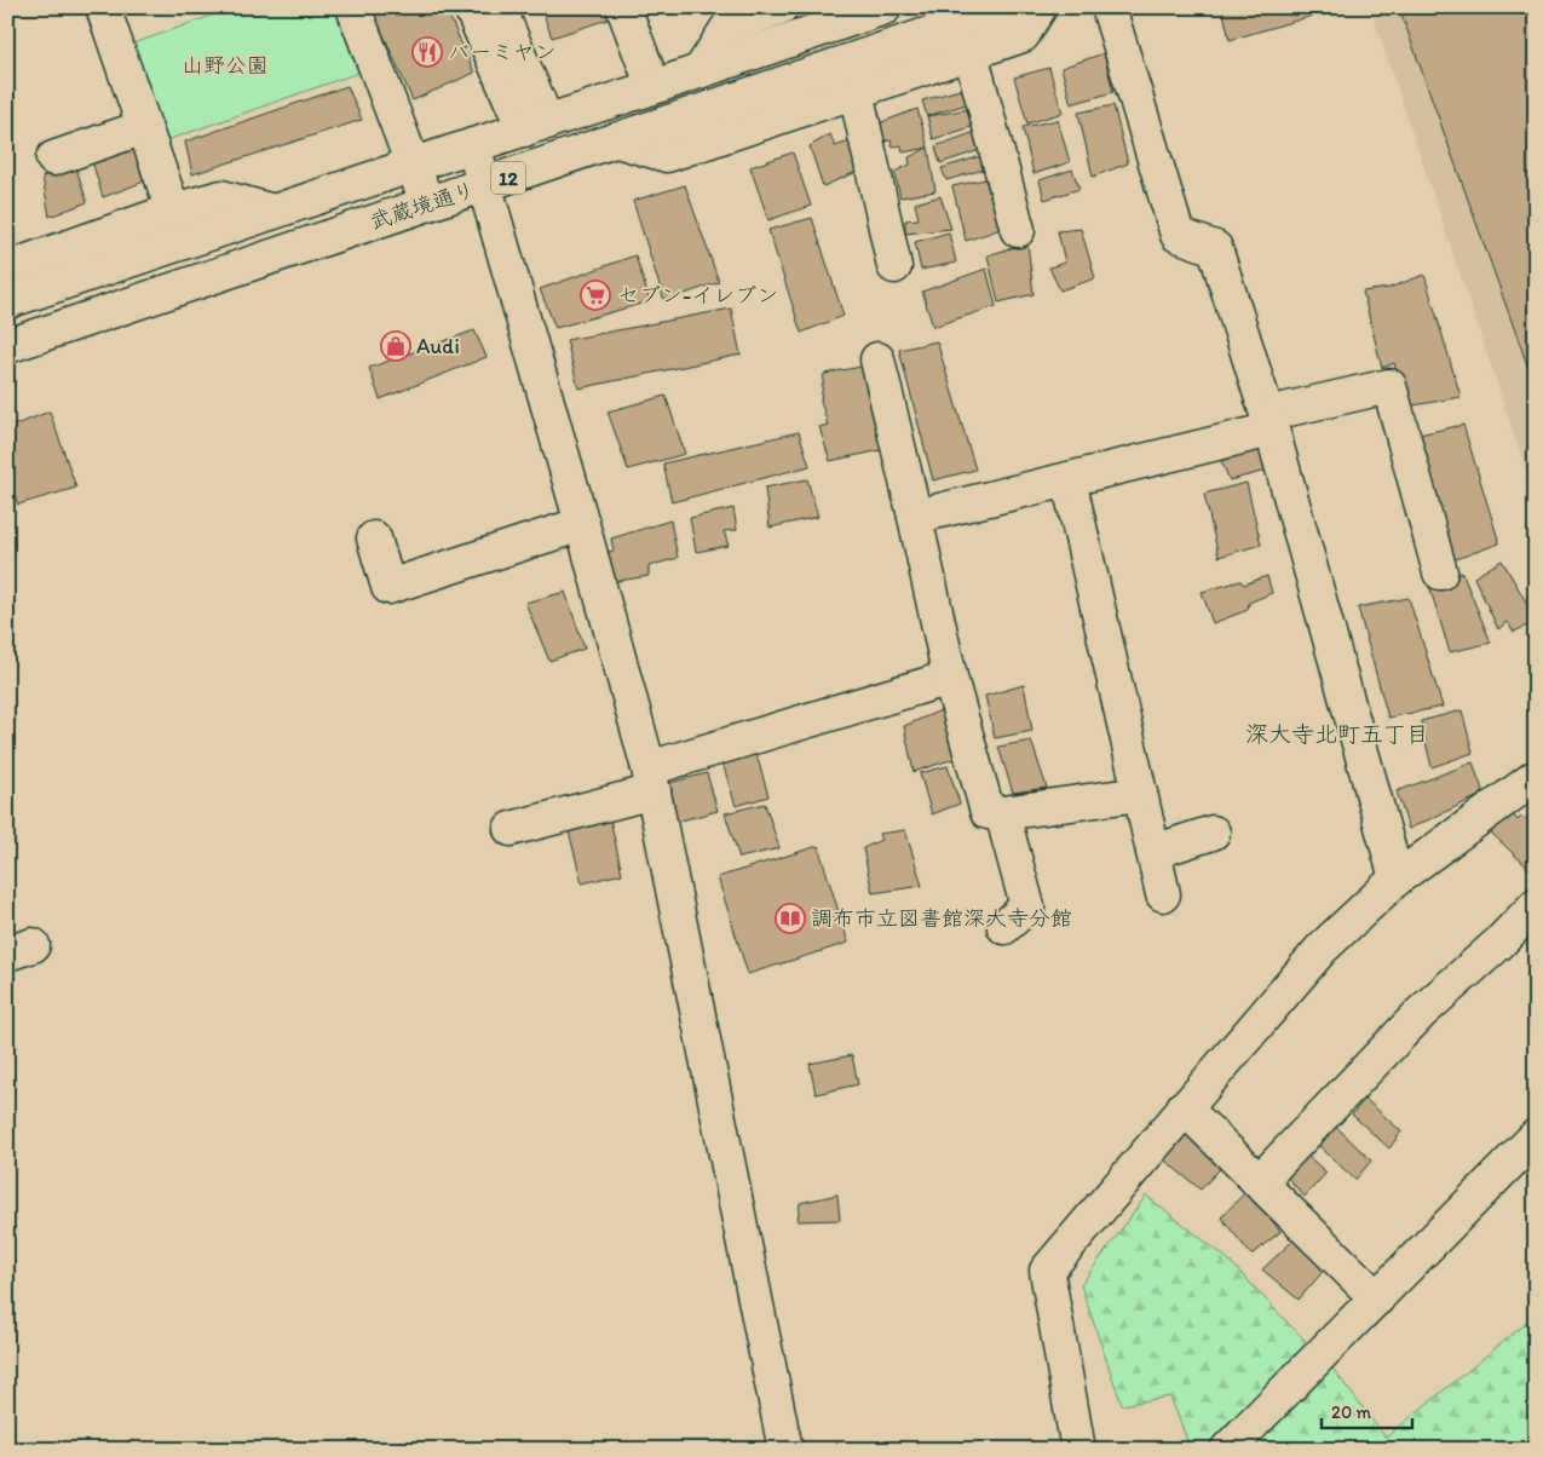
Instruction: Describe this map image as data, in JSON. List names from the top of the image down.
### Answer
{
  "streets": {
    "street": ["12", "武蔵境通り"]
  },
  "districts": ["深大寺北町五丁目"],
  "parks": ["山野公園"],
  "places": {
    "restaurant": ["バーミヤン"],
    "supermarket": ["セブン-イレブン"],
    "shop": ["Audi"],
    "library": ["調布市立図書館深大寺分館"]
  },
  "scale_bar": "20 m"
}
